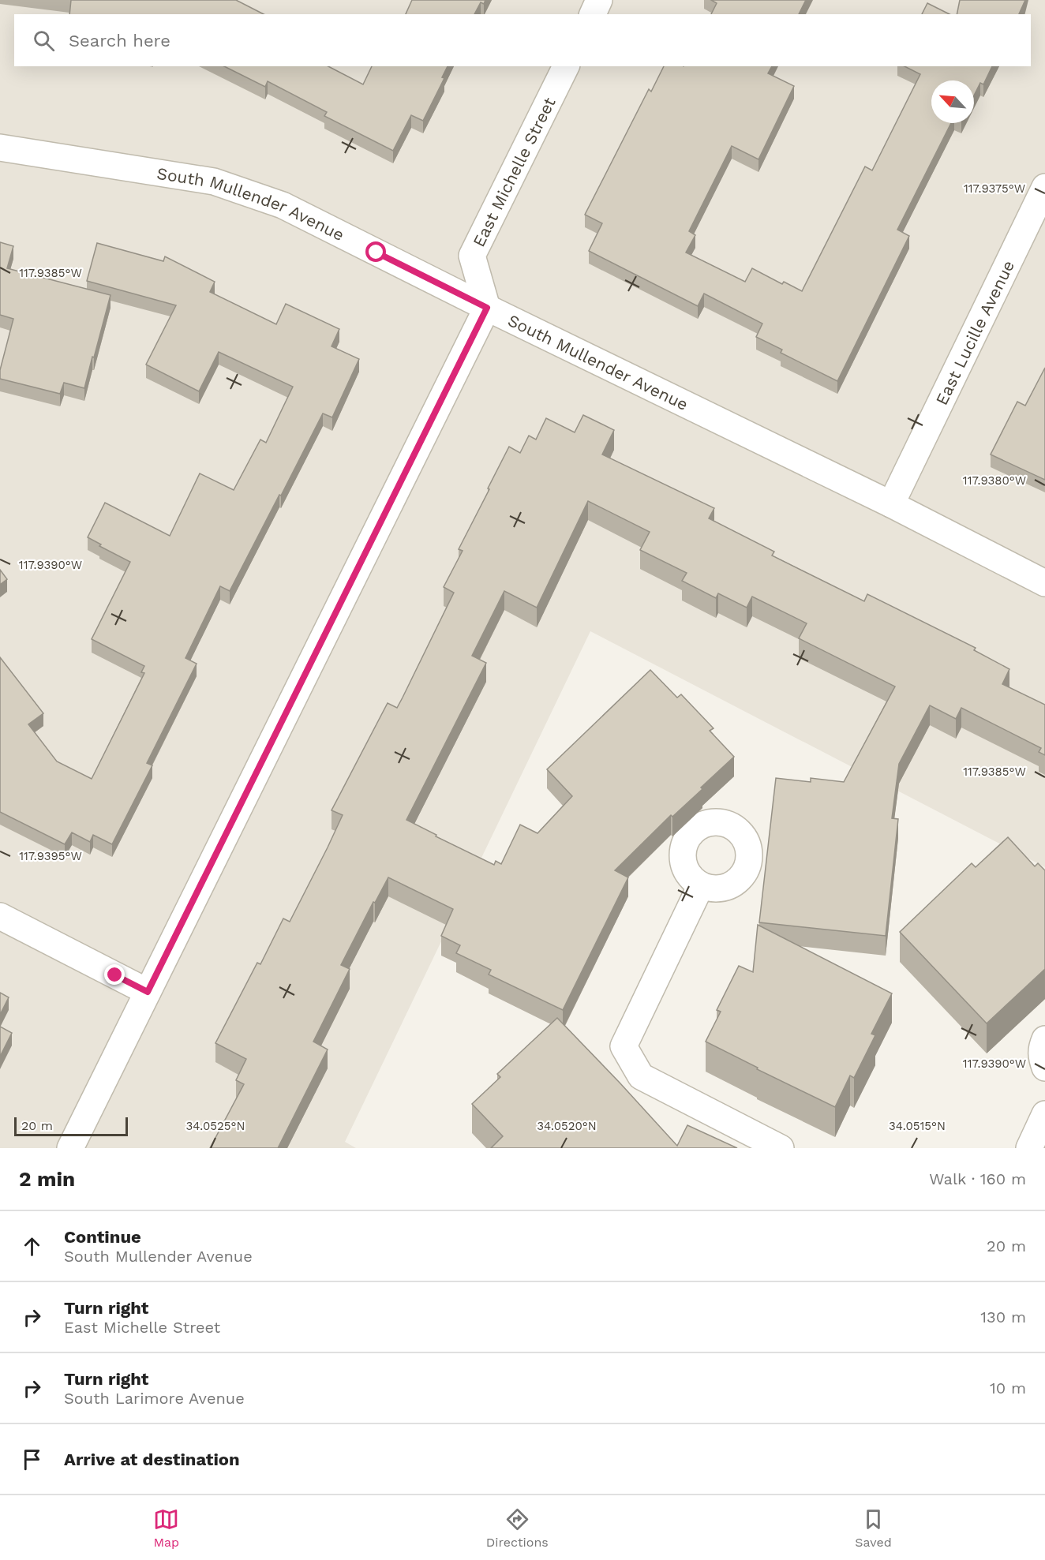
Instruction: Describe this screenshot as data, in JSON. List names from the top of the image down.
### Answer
{
  "streets": {
    "street": ["East Michelle Street", "South Mullender Avenue", "East Lucille Avenue"]
  },
  "crossings": [
    ["East Michelle Street", "South Mullender Avenue"],
    ["South Mullender Avenue", "East Lucille Avenue"]
  ],
  "scale_bar": "20 m",
  "north": "top left",
  "page": {
    "search": "Search here",
    "scale": "20 m",
    "heading": ["2 min", "Walk · 160 m"],
    "list": [
      ["Continue", "South Mullender Avenue", "20 m"],
      ["Turn right", "East Michelle Street", "130 m"],
      ["Turn right", "South Larimore Avenue", "10 m"],
      "Arrive at destination"
    ],
    "nav": ["Map", "Directions", "Saved"]
  },
  "coordinates": [
    "117.9375°W",
    "117.9385°W",
    "117.9380°W",
    "117.9390°W",
    "117.9395°W",
    "34.0525°N",
    "34.0520°N",
    "34.0515°N"
  ]
}
